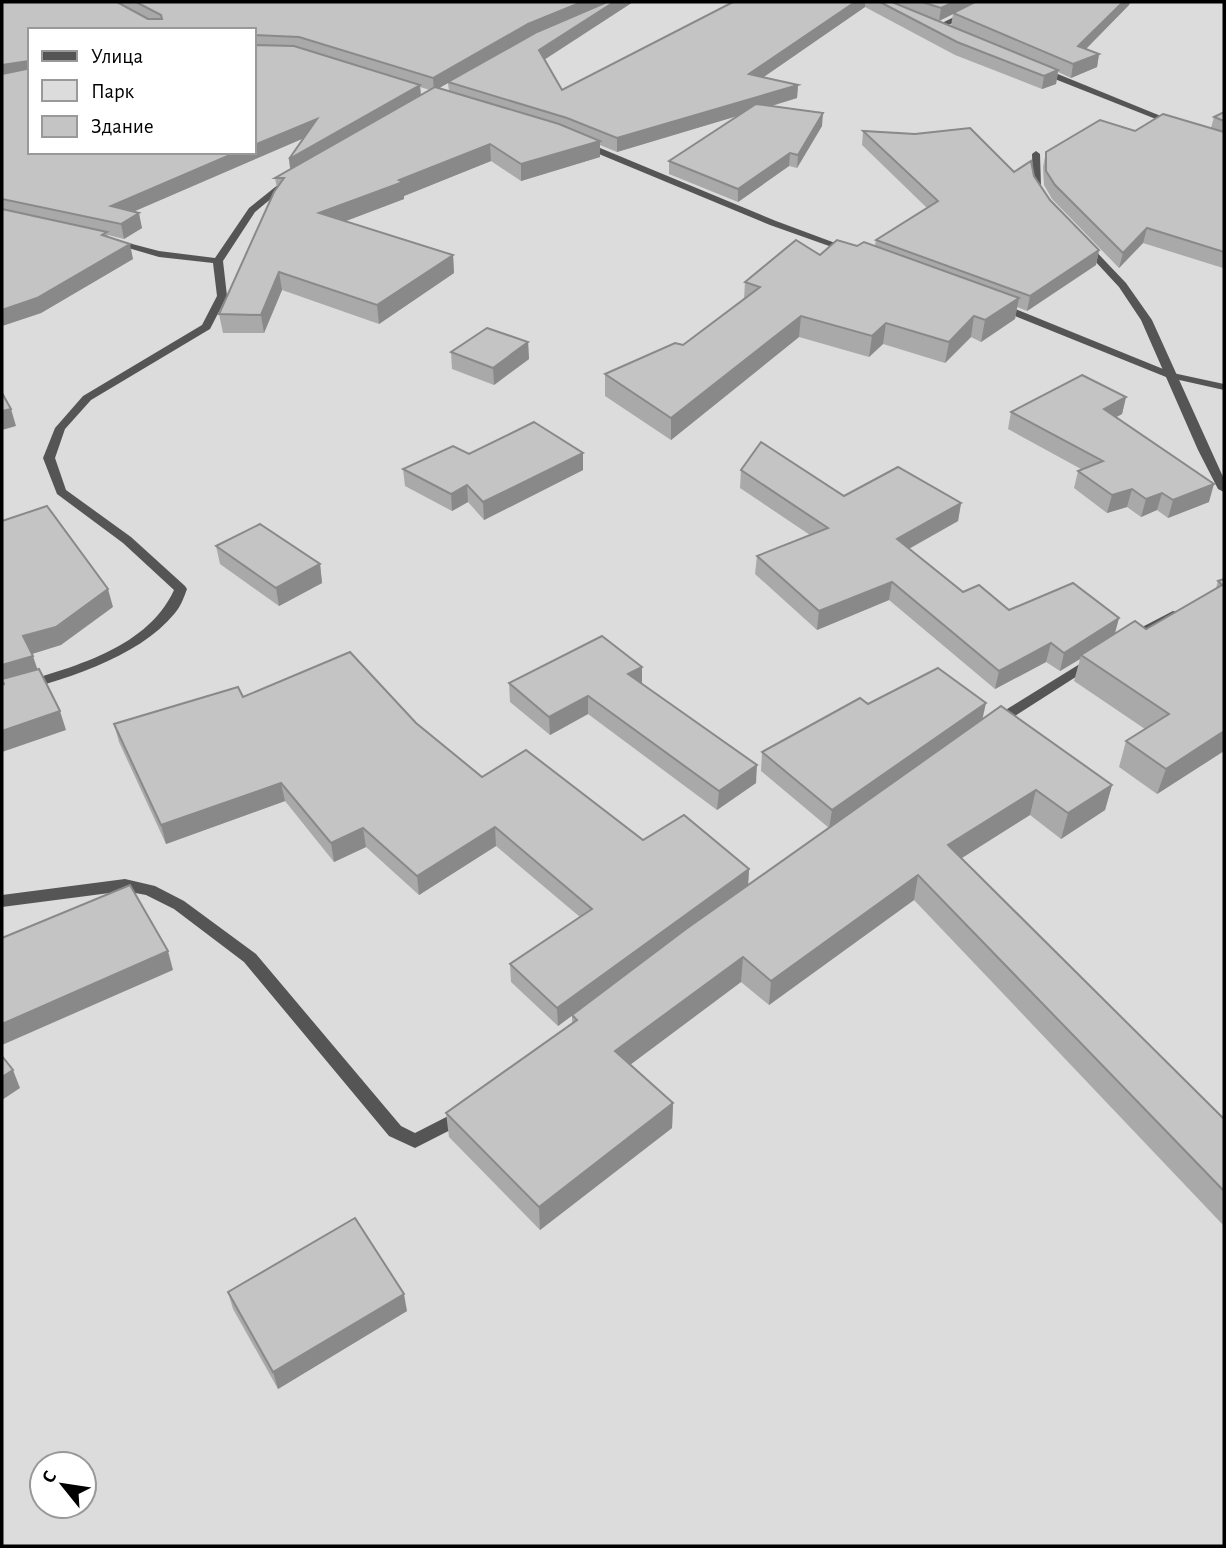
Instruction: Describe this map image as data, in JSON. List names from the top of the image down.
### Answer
{
  "legend": ["Улица", "Парк", "Здание"],
  "north": "top left"
}
